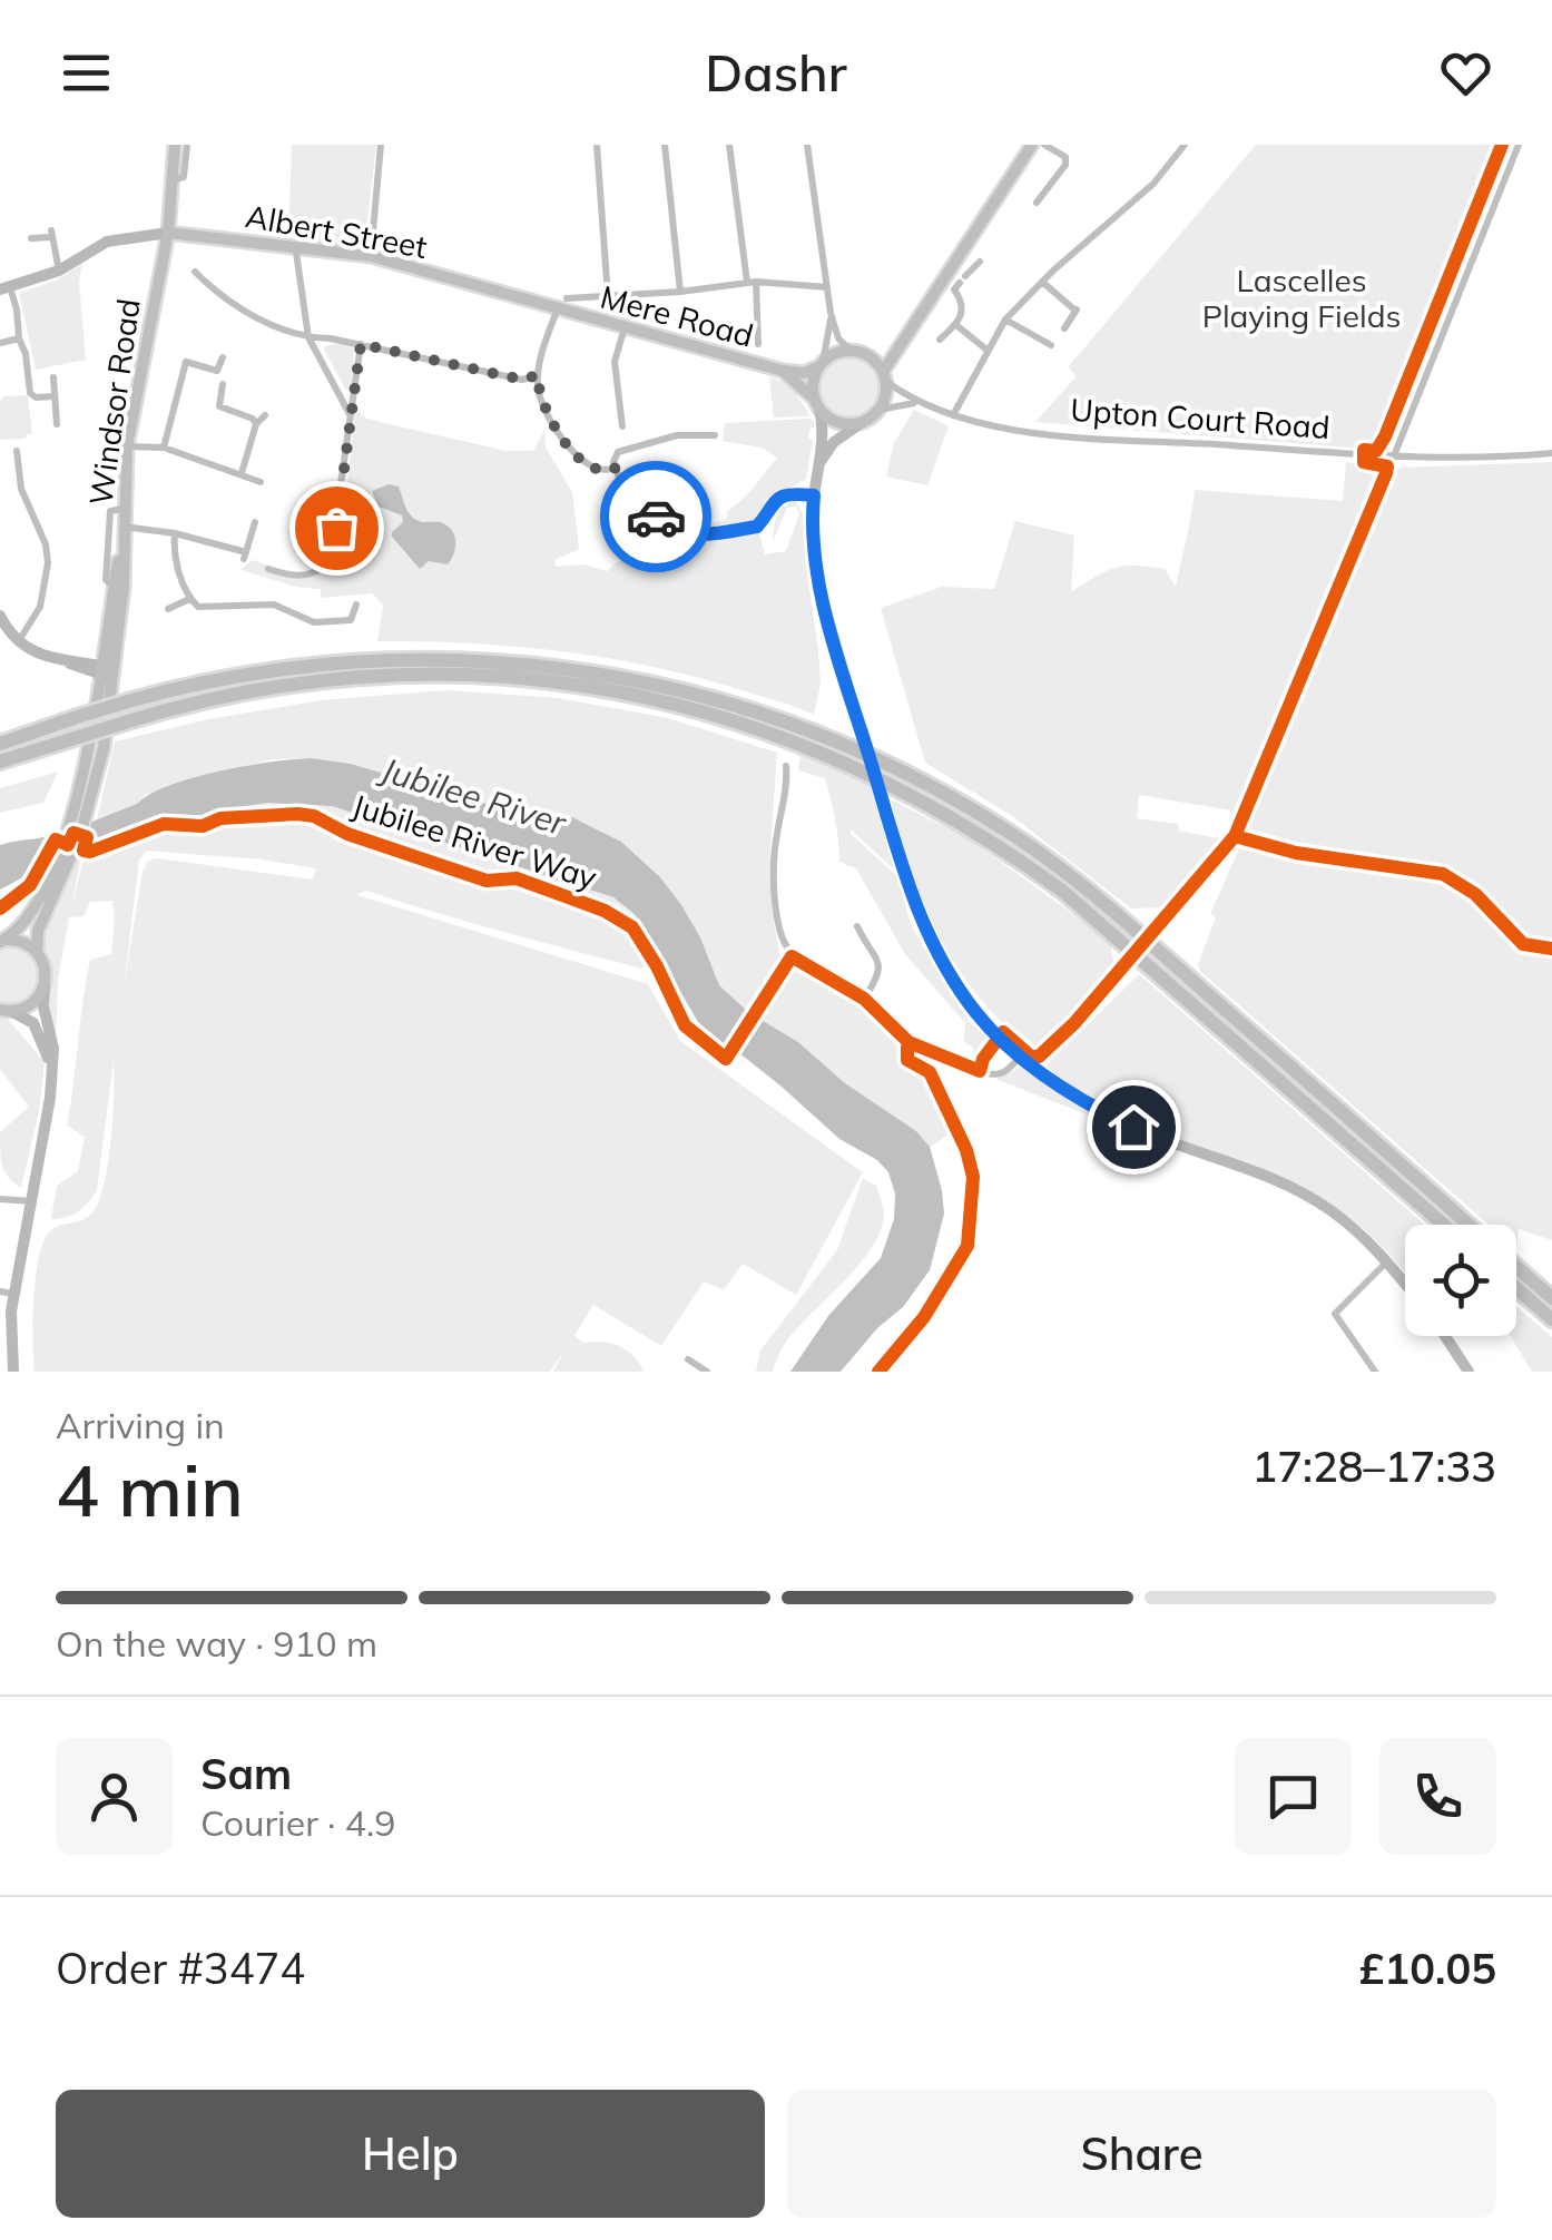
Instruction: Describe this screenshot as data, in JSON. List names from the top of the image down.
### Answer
{
  "streets": {
    "main road": ["Albert Street", "Mere Road", "Windsor Road"],
    "street": ["Upton Court Road"],
    "cycle path": ["Jubilee River Way"]
  },
  "crossings": [
    ["Albert Street", "Mere Road"],
    ["Albert Street", "Windsor Road"]
  ],
  "water": ["Jubilee River"],
  "parks": ["Lascelles Playing Fields"],
  "page": {
    "header": "Dashr",
    "heading": ["4 min", "Arriving in", "17:28–17:33"],
    "panel": [
      "Sam",
      "Courier · 4.9",
      "Order #3474",
      "£10.05"
    ],
    "bar": "On the way · 910 m",
    "buttons": ["Help", "Share"]
  }
}
